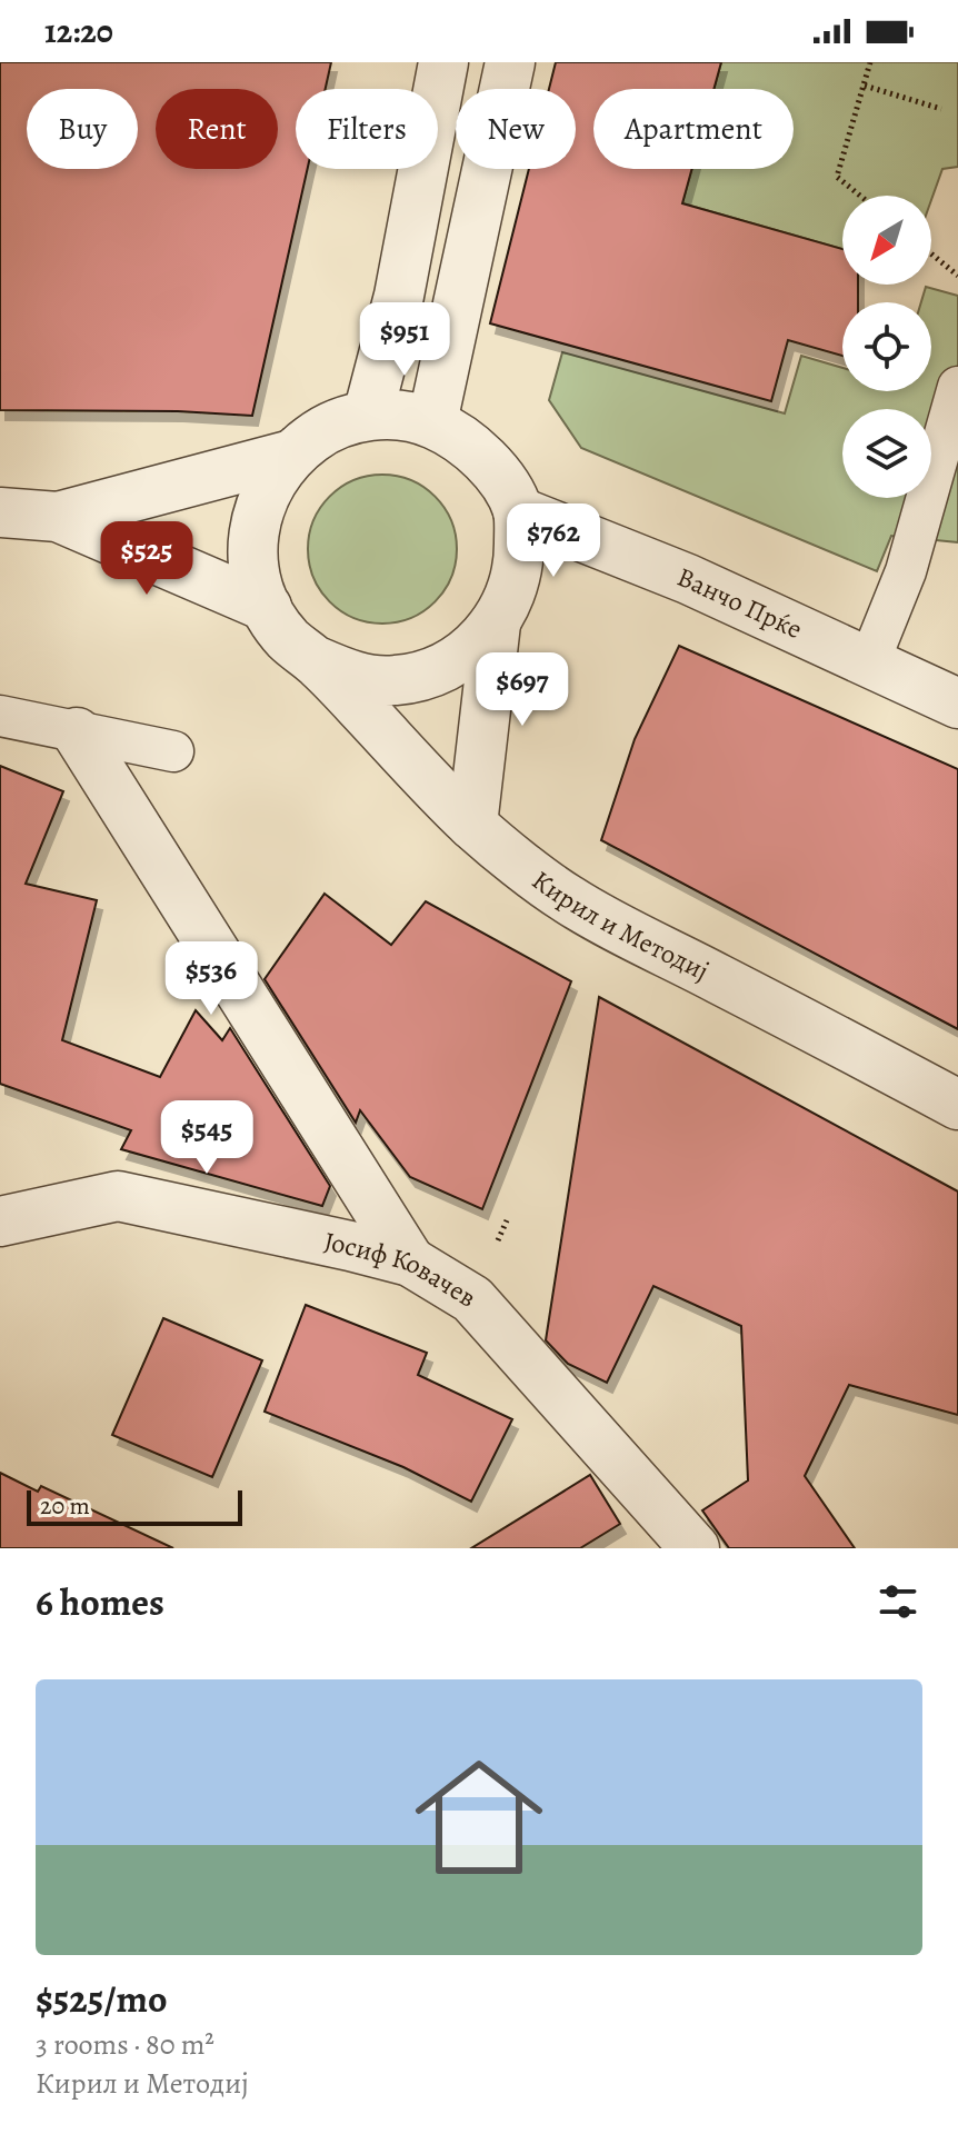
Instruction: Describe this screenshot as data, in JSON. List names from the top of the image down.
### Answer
{
  "streets": {
    "street": ["Ванчо Прќе", "Кирил и Методиј", "Јосиф Ковачев"]
  },
  "crossings": [
    ["Ванчо Прќе", "Кирил и Методиј"]
  ],
  "scale_bar": "20 m",
  "north": "bottom left",
  "page": {
    "status": "12:20",
    "chip": [
      "Buy",
      "Rent",
      "Filters",
      "New",
      "Apartment"
    ],
    "price": [
      "$951",
      "$762",
      "$525",
      "$697",
      "$536",
      "$545"
    ],
    "scale": "20 m",
    "heading": "6 homes",
    "list": [
      {
        "name": "$525/mo",
        "note": "3 rooms · 80 m² · Кирил и Методиј"
      }
    ]
  }
}
